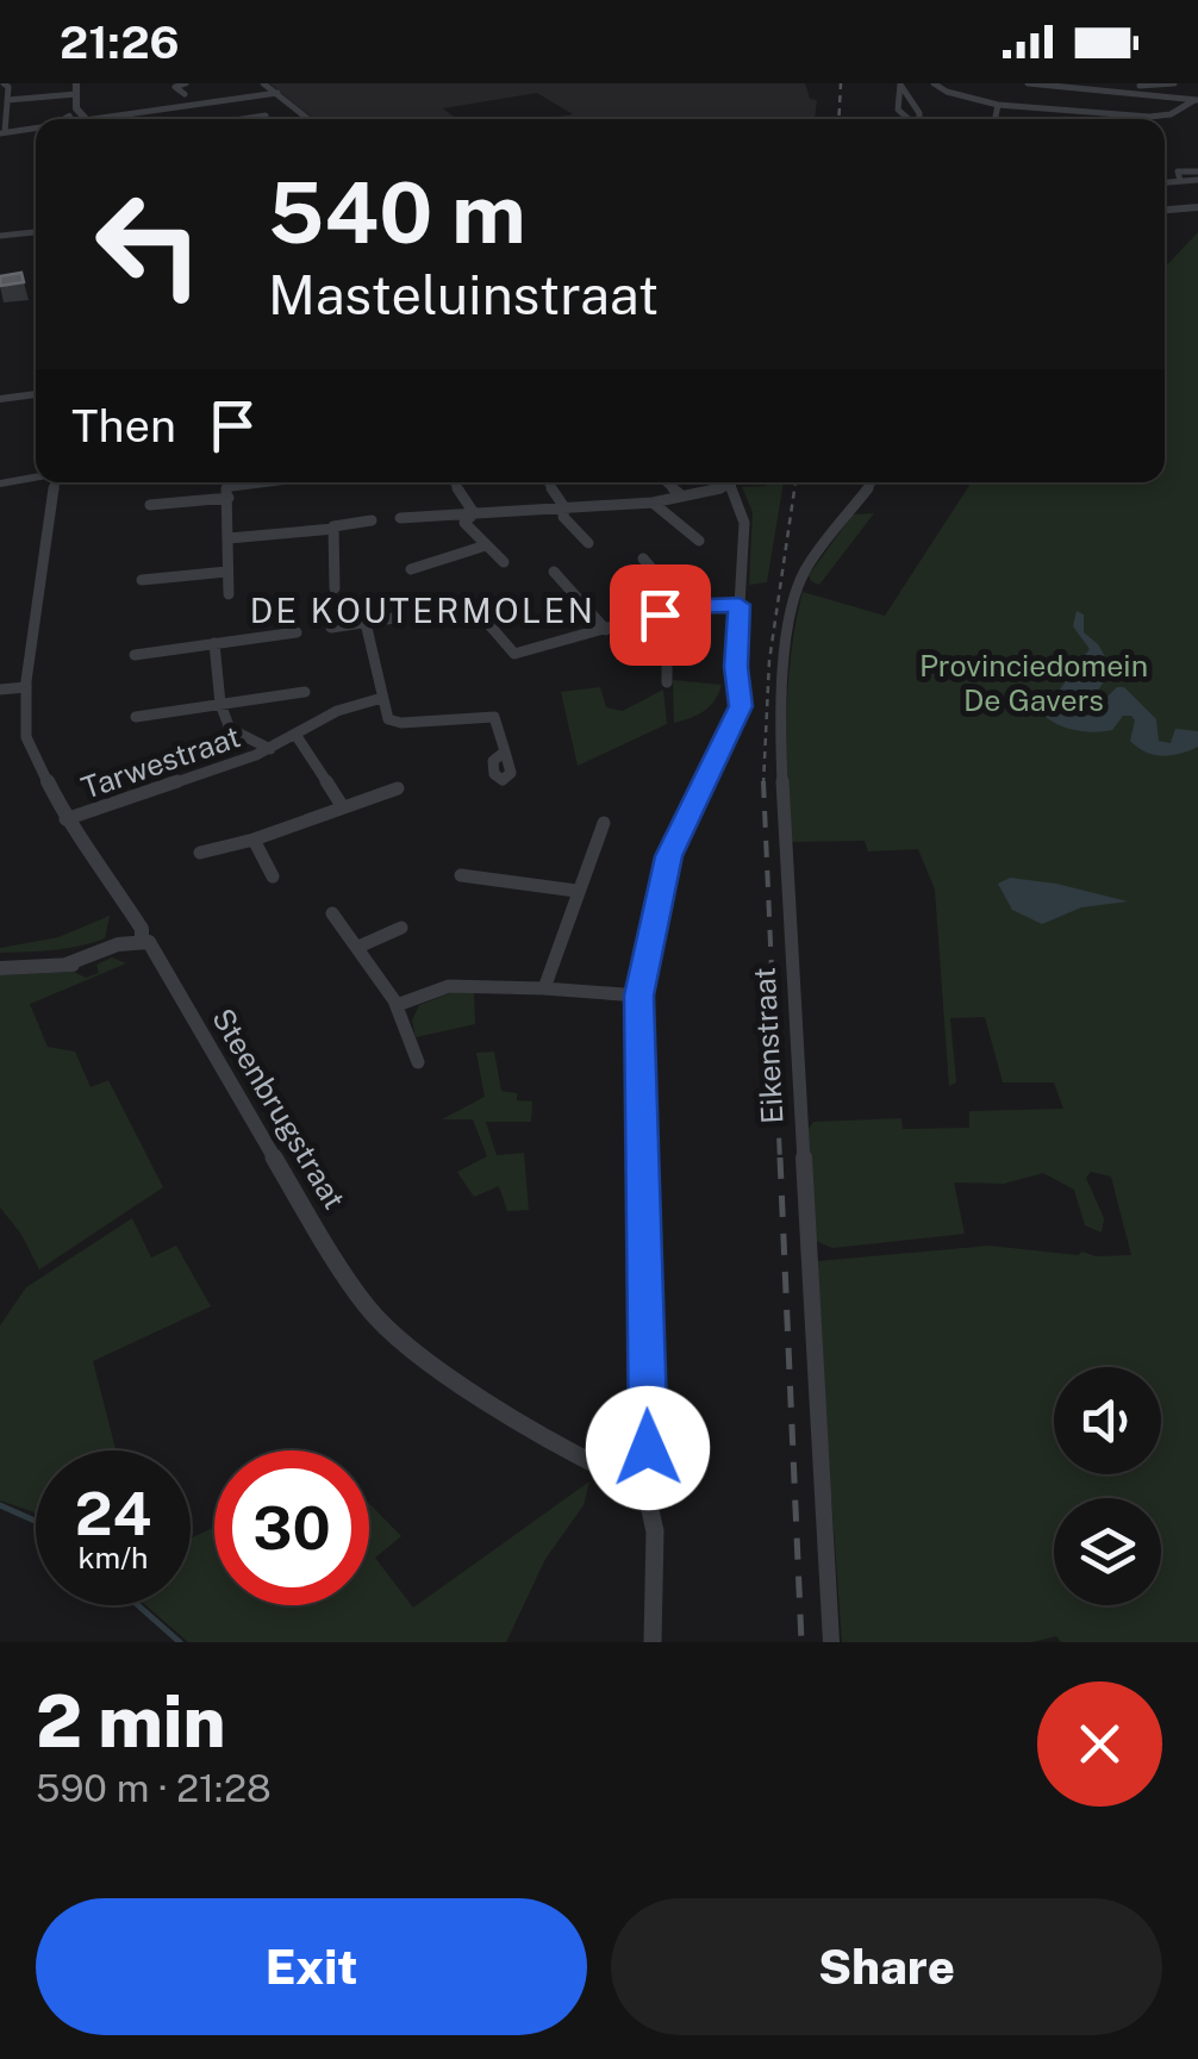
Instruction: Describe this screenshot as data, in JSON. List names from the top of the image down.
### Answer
{
  "streets": {
    "street": ["Tarwestraat", "Eikenstraat", "Steenbrugstraat"]
  },
  "districts": ["DE KOUTERMOLEN"],
  "parks": ["Provinciedomein De Gavers"],
  "page": {
    "status": "21:26",
    "turn": ["540 m", "Masteluinstraat"],
    "then": "Then",
    "speed": "24 km/h",
    "limit": "30",
    "heading": ["2 min", "590 m · 21:28"],
    "buttons": ["Exit", "Share"]
  }
}
